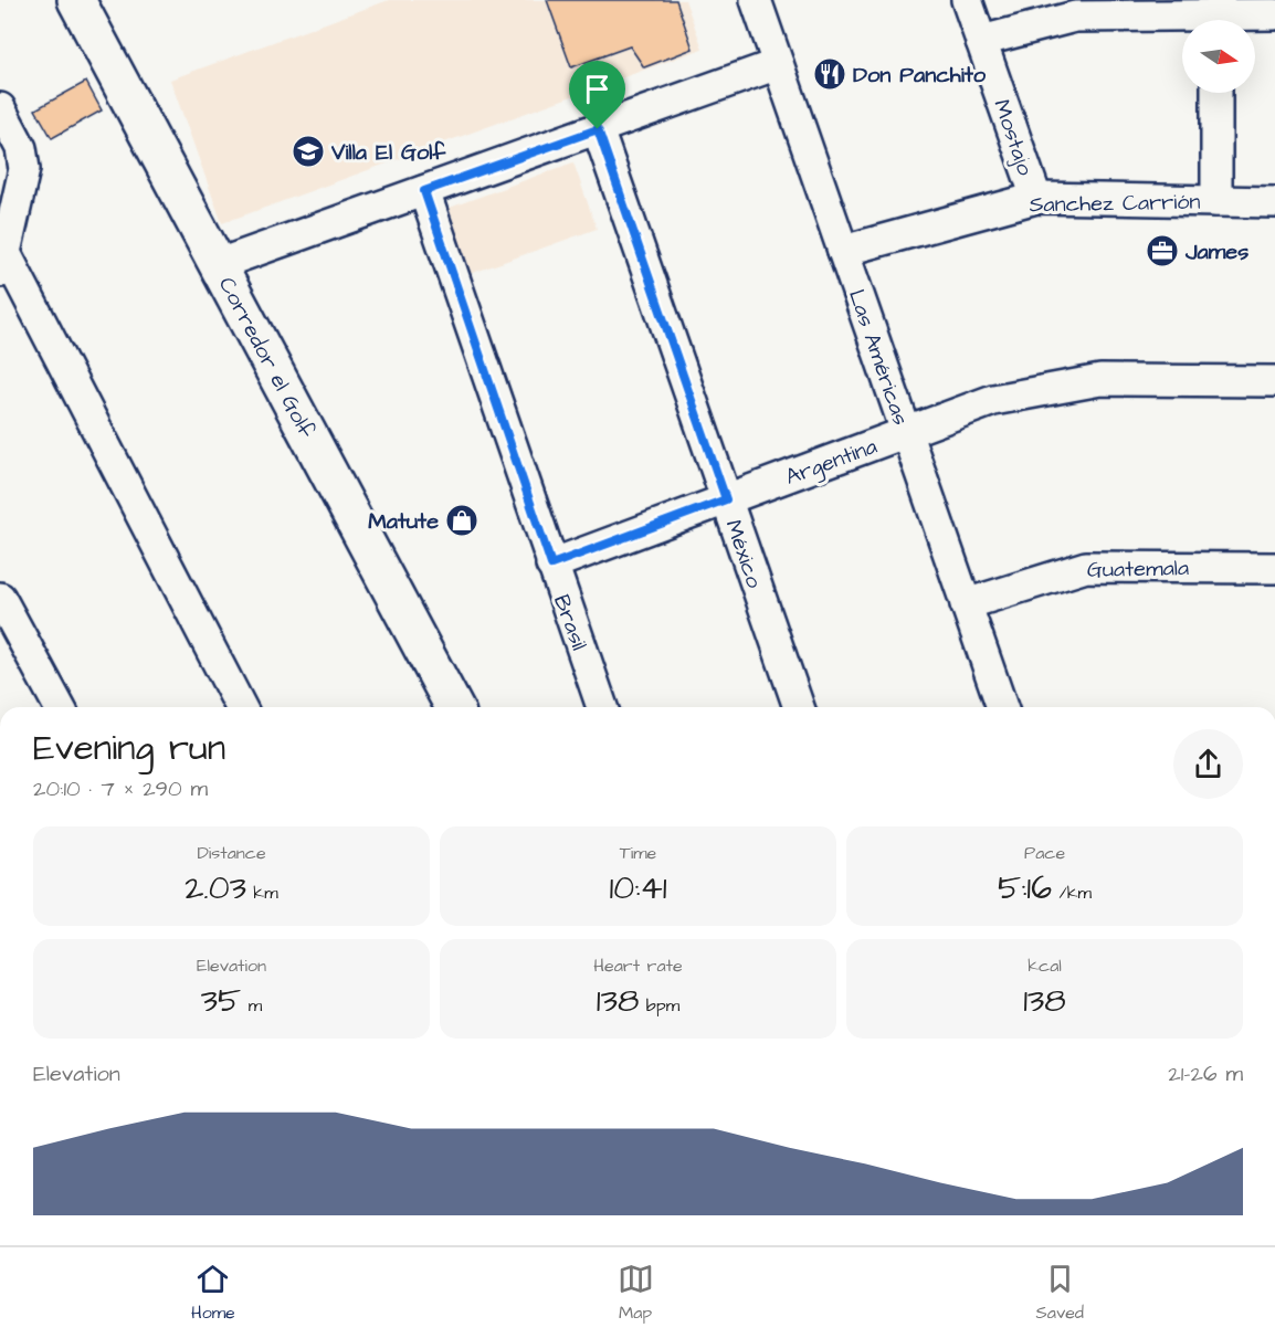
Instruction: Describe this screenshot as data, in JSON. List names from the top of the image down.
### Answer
{
  "streets": {
    "street": [
      "Mostajo",
      "Sanchez Carrión",
      "Corredor el Golf",
      "Las Américas",
      "Argentina",
      "México",
      "Guatemala",
      "Brasil"
    ]
  },
  "crossings": [
    ["Mostajo", "Sanchez Carrión"],
    ["Sanchez Carrión", "Las Américas"],
    ["Las Américas", "Argentina"],
    ["Las Américas", "Guatemala"],
    ["Argentina", "México"],
    ["Argentina", "Brasil"]
  ],
  "places": {
    "restaurant": ["Don Panchito"],
    "school or university": ["Villa El Golf"],
    "office": ["James"],
    "shop": ["Matute"]
  },
  "north": "right",
  "page": {
    "heading": ["Evening run", "20:10 · 7 × 290 m"],
    "stats": [
      ["Distance", "2.03 km"],
      ["Time", "10:41"],
      ["Pace", "5:16 /km"],
      ["Elevation", "35 m"],
      ["Heart rate", "138 bpm"],
      ["kcal", "138"]
    ],
    "chart": ["Elevation", "21–26 m"],
    "tabs": ["Home", "Map", "Saved"]
  }
}
